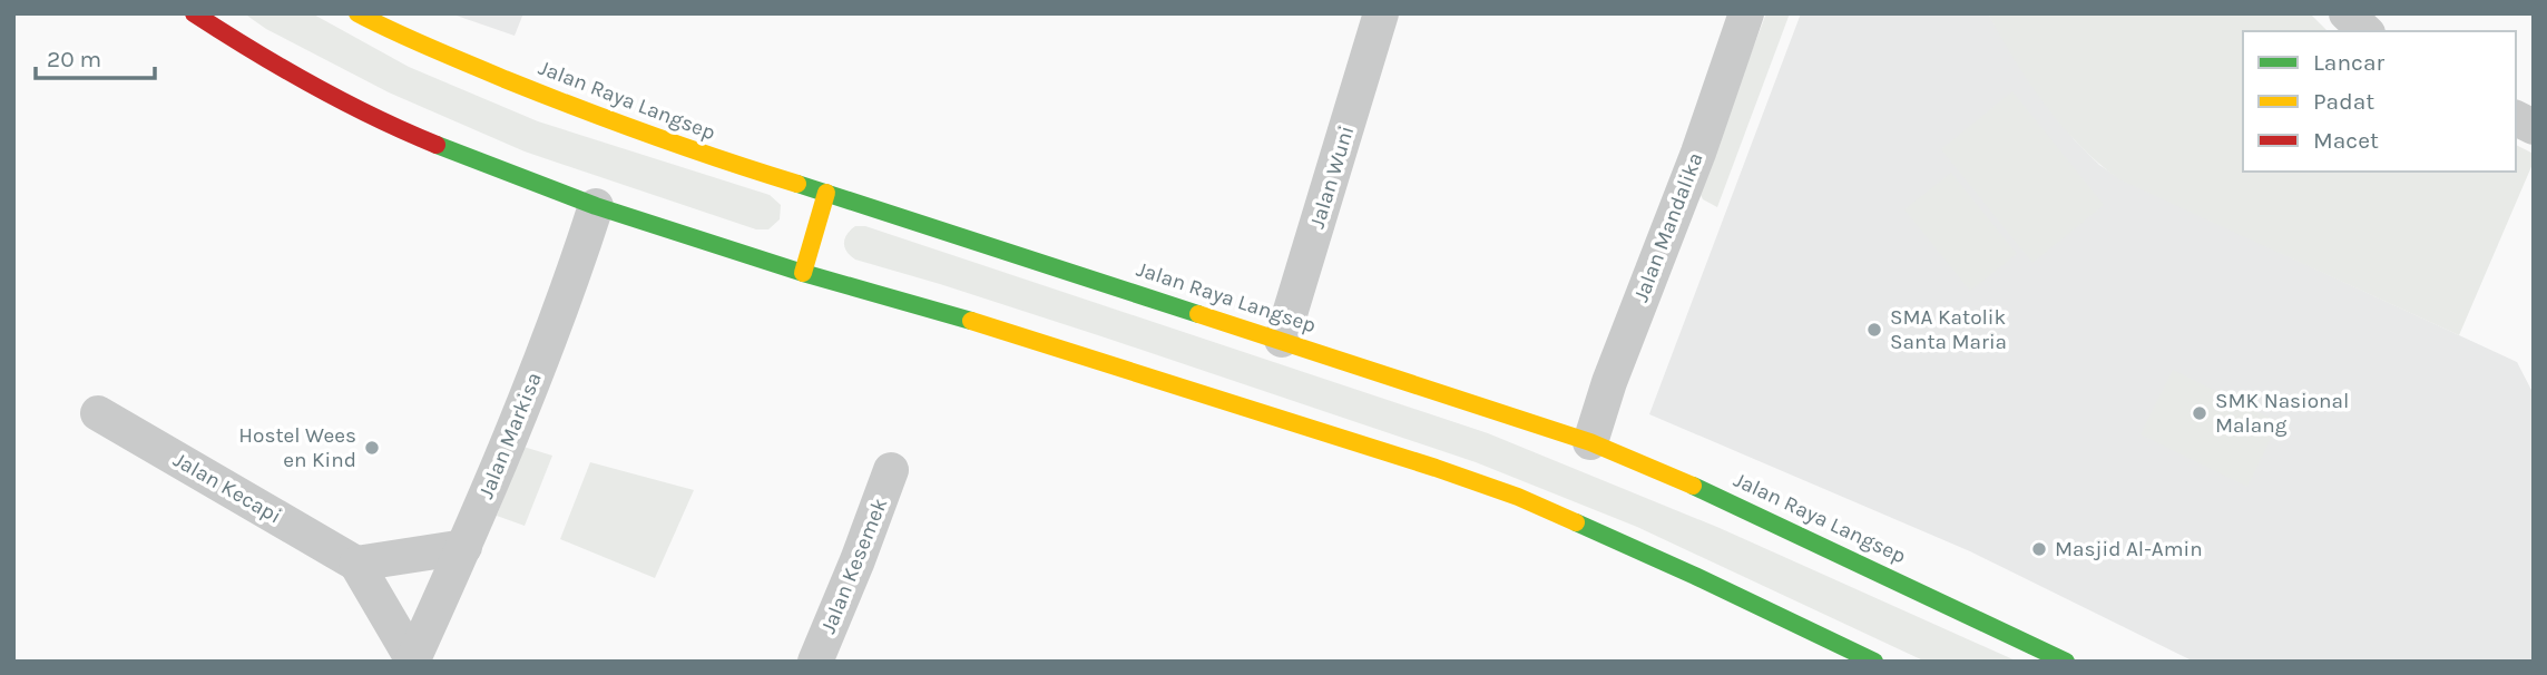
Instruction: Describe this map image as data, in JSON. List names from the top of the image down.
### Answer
{
  "streets": {
    "main road": ["Jalan Raya Langsep"],
    "street": [
      "Jalan Wuni",
      "Jalan Mandalika",
      "Jalan Markisa",
      "Jalan Kecapi",
      "Jalan Kesemek"
    ]
  },
  "crossings": [
    ["Jalan Raya Langsep", "Jalan Wuni"],
    ["Jalan Raya Langsep", "Jalan Mandalika"],
    ["Jalan Markisa", "Jalan Kecapi"]
  ],
  "places": [
    "SMA Katolik Santa Maria",
    "SMK Nasional Malang",
    "Hostel Wees en Kind",
    "Masjid Al-Amin"
  ],
  "legend": ["Lancar", "Padat", "Macet"],
  "scale_bar": "20 m"
}
